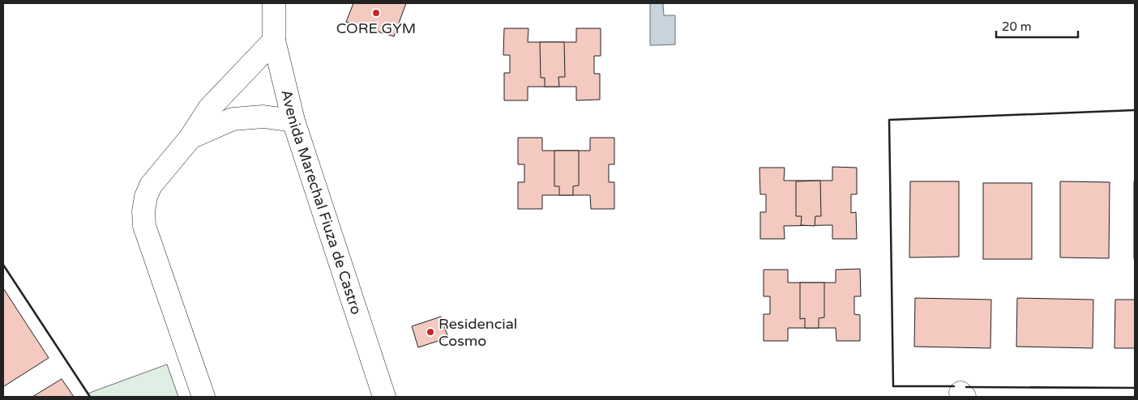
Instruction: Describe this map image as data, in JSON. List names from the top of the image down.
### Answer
{
  "streets": {
    "street": ["Avenida Marechal Fiuza de Castro"]
  },
  "places": ["CORE GYM", "Residencial Cosmo"],
  "scale_bar": "20 m"
}
